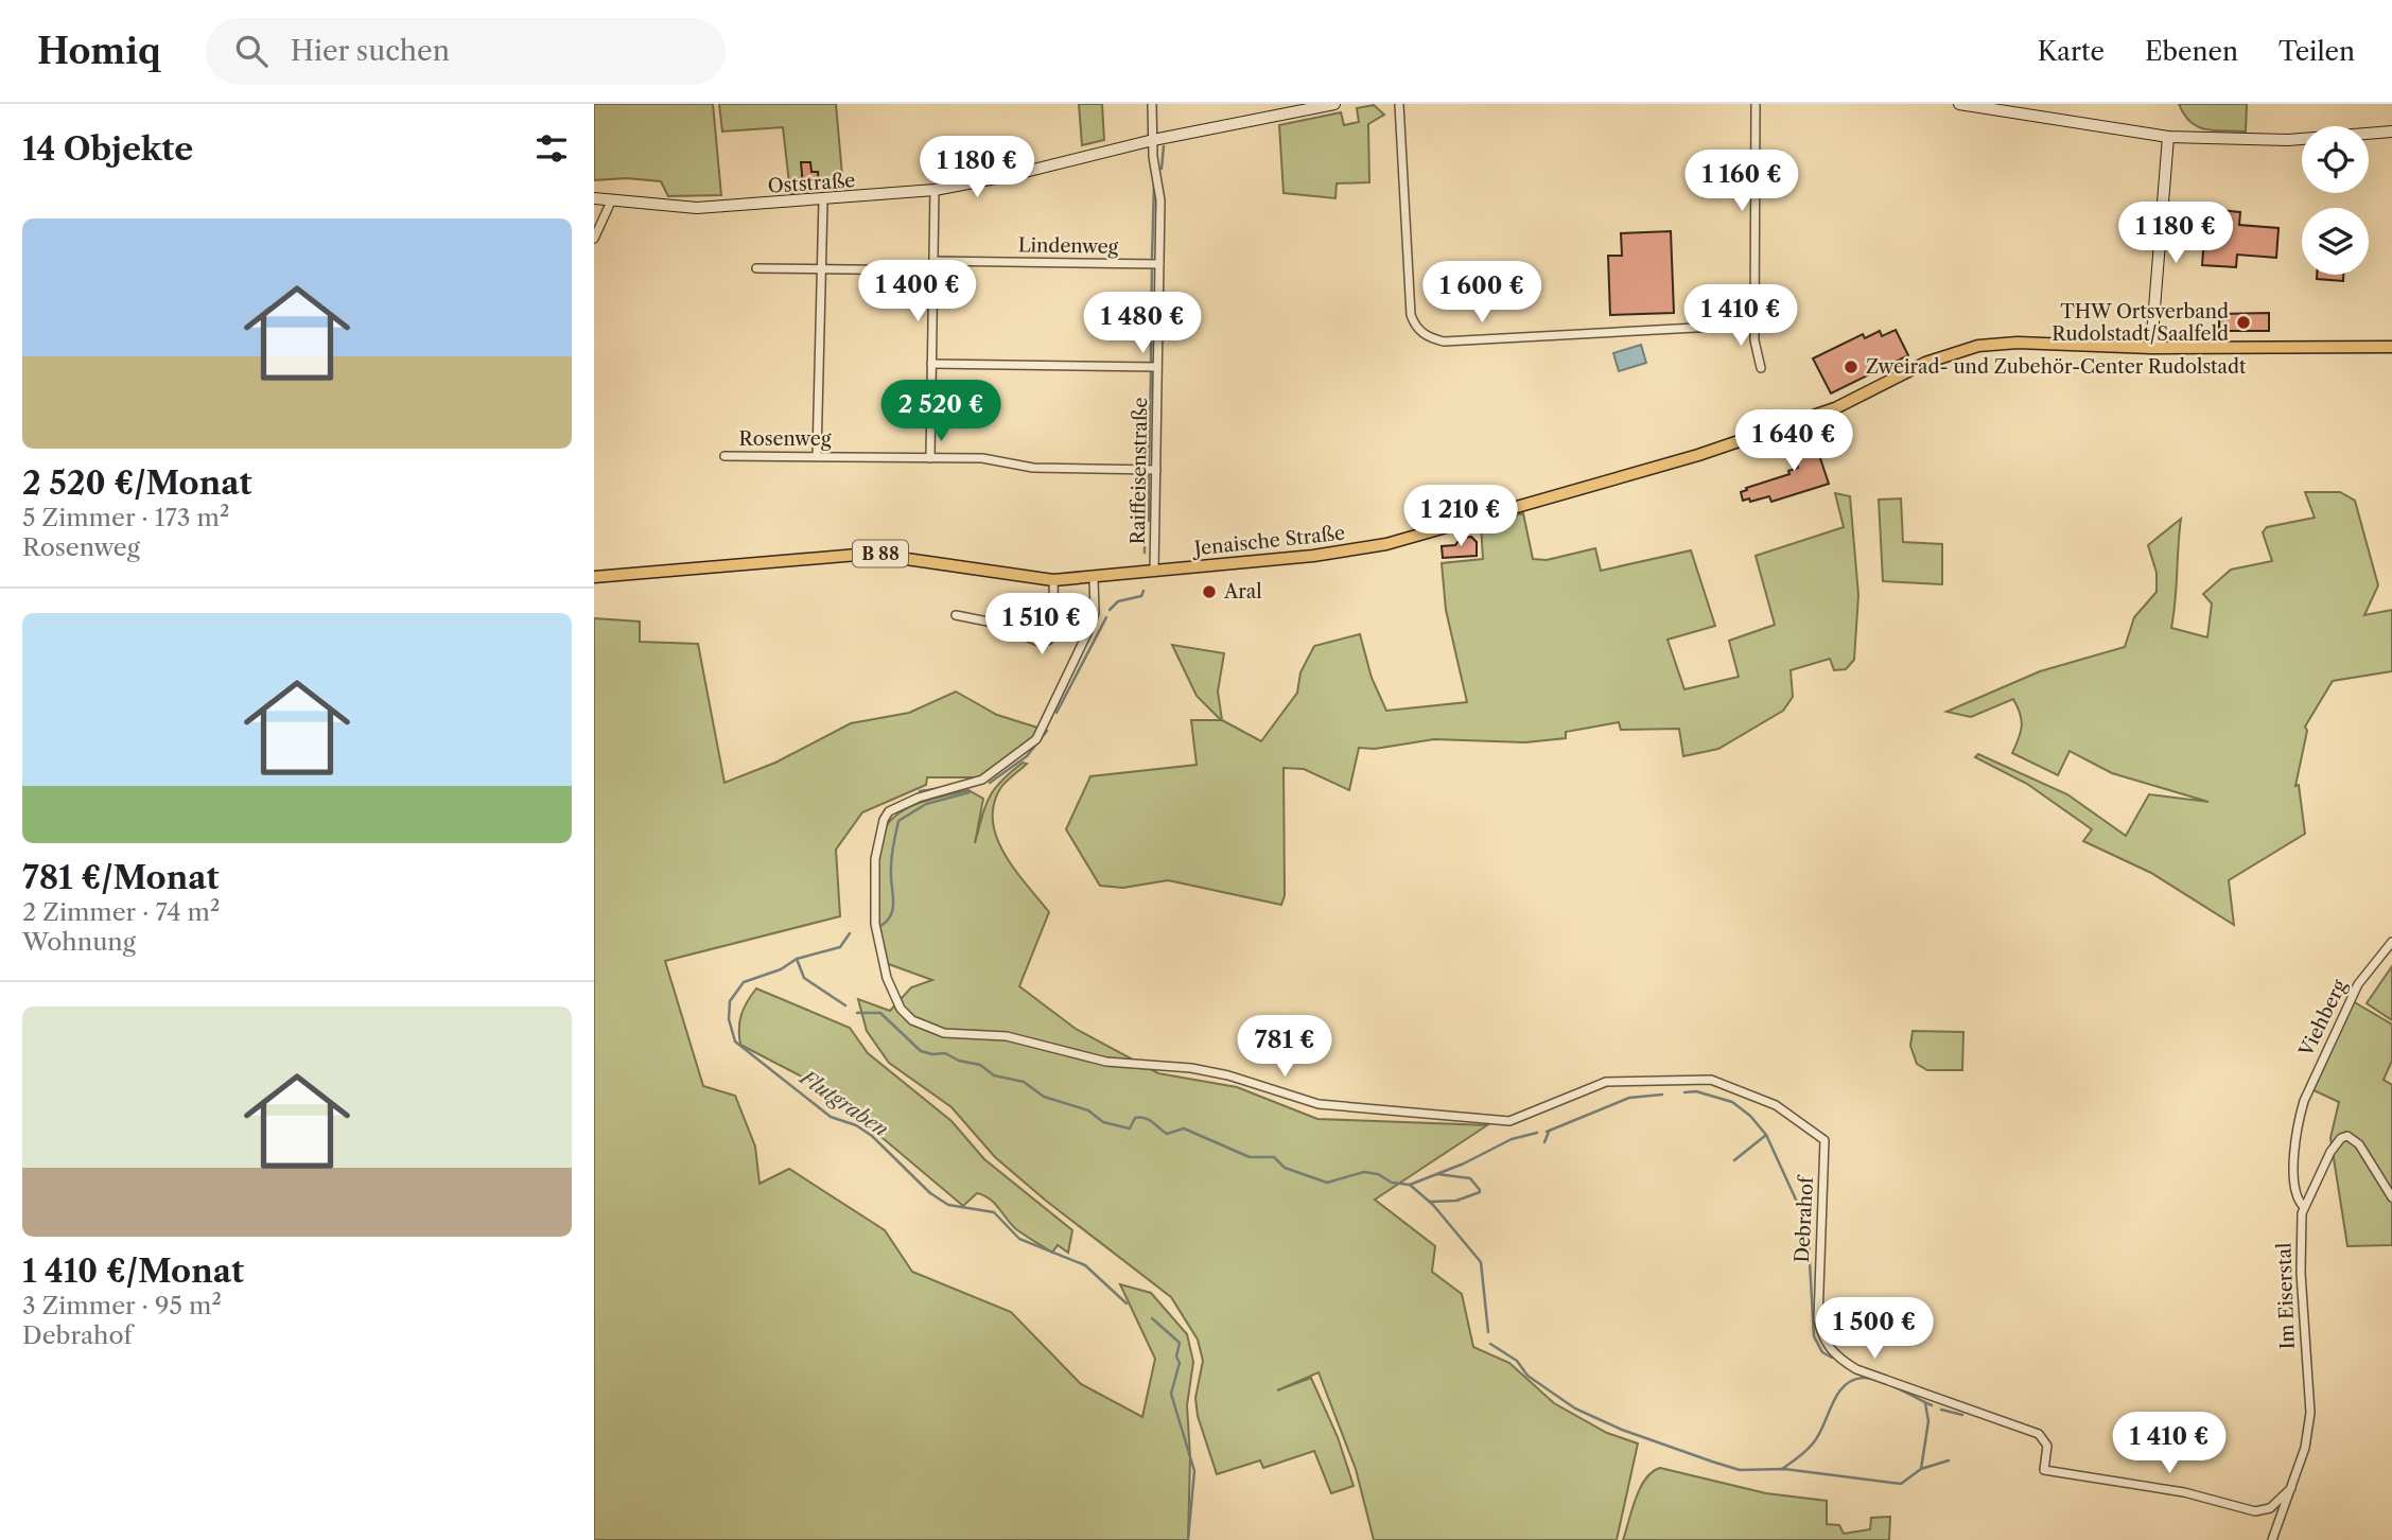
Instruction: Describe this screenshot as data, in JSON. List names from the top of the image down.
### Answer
{
  "streets": {
    "main road": ["Jenaische Straße", "B 88"],
    "street": [
      "Oststraße",
      "Lindenweg",
      "Rosenweg",
      "Raiffeisenstraße",
      "Viehberg",
      "Debrahof",
      "Im Eiserstal"
    ]
  },
  "crossings": [
    ["Oststraße", "Raiffeisenstraße"],
    ["Lindenweg", "Raiffeisenstraße"],
    ["Rosenweg", "Raiffeisenstraße"],
    ["Raiffeisenstraße", "Jenaische Straße"],
    ["Jenaische Straße", "Debrahof"],
    ["Viehberg", "Im Eiserstal"],
    ["Debrahof", "Im Eiserstal"]
  ],
  "water": ["Flutgraben"],
  "places": ["THW Ortsverband Rudolstadt/Saalfeld", "Zweirad- und Zubehör-Center Rudolstadt", "Aral"],
  "page": {
    "header": "Homiq",
    "search": "Hier suchen",
    "nav": ["Karte", "Ebenen", "Teilen"],
    "heading": "14 Objekte",
    "price": [
      "1 180 €",
      "1 160 €",
      "1 180 €",
      "1 400 €",
      "1 600 €",
      "1 410 €",
      "1 480 €",
      "2 520 €",
      "1 640 €",
      "1 210 €",
      "1 510 €",
      "781 €",
      "1 500 €",
      "1 410 €"
    ],
    "list": [
      {
        "name": "2 520 €/Monat",
        "note": "5 Zimmer · 173 m² · Rosenweg"
      },
      {
        "name": "781 €/Monat",
        "note": "2 Zimmer · 74 m² · Wohnung"
      },
      {
        "name": "1 410 €/Monat",
        "note": "3 Zimmer · 95 m² · Debrahof"
      }
    ]
  }
}
